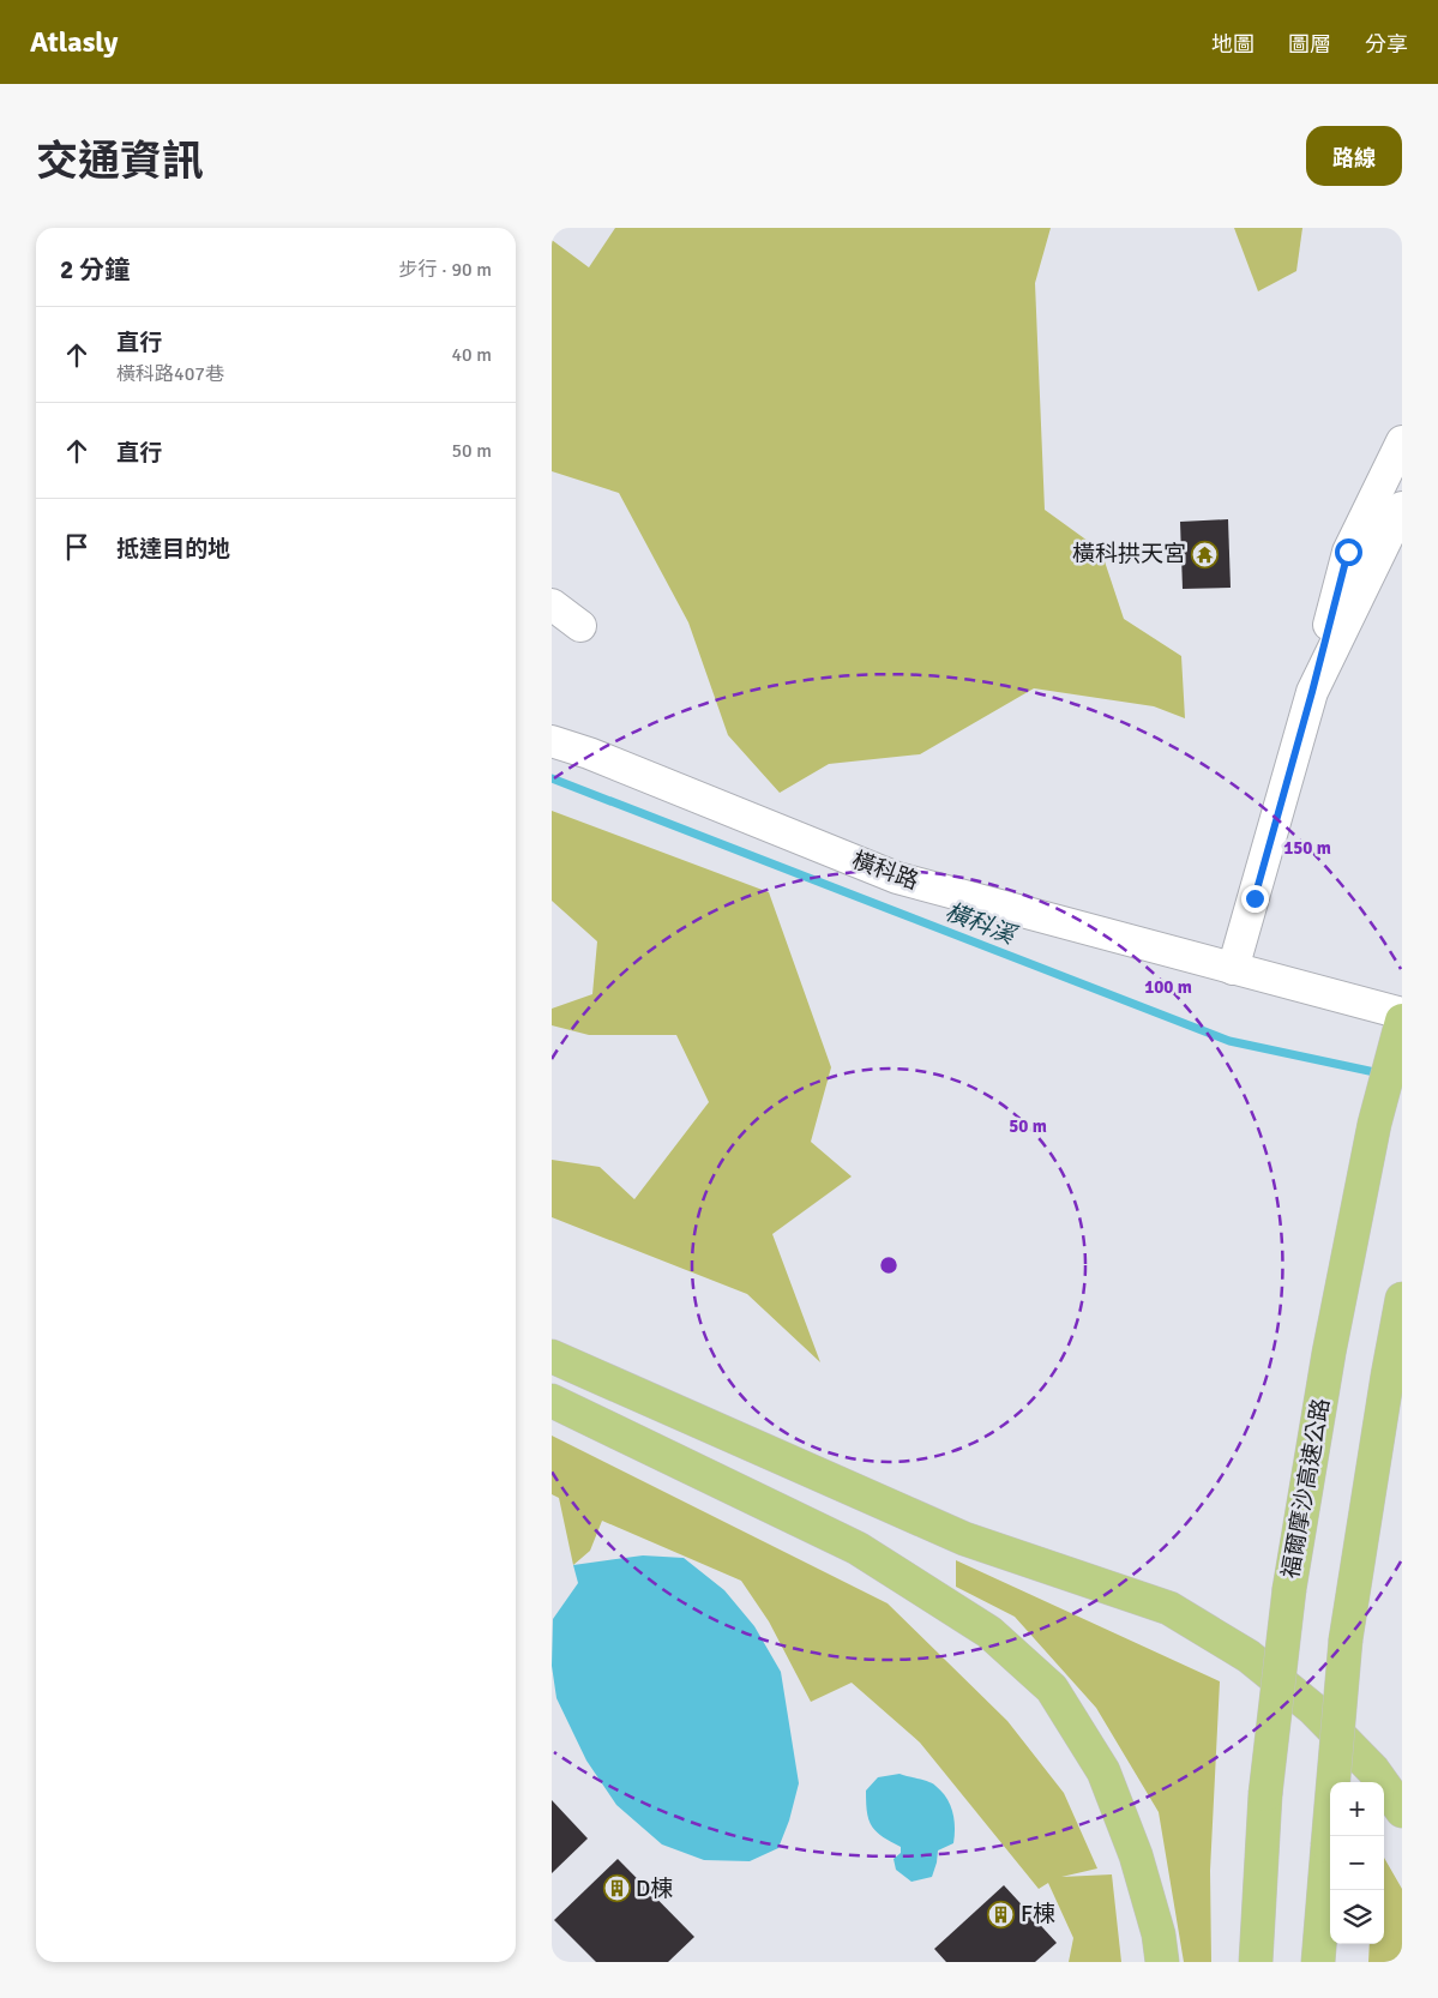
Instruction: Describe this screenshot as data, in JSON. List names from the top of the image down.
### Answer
{
  "streets": {
    "highway": ["福爾摩沙高速公路"],
    "street": ["橫科路"]
  },
  "water": ["橫科溪"],
  "places": {
    "temple": ["橫科拱天宮"],
    "building": ["D棟", "F棟"]
  },
  "page": {
    "header": "Atlasly",
    "nav": ["地圖", "圖層", "分享"],
    "title": "交通資訊",
    "buttons": "路線",
    "heading": ["2 分鐘", "步行 · 90 m"],
    "list": [
      ["直行", "橫科路407巷", "40 m"],
      ["直行", "50 m"],
      "抵達目的地"
    ],
    "map_buttons": ["+", "−"]
  },
  "rings": ["150 m", "100 m", "50 m"]
}
